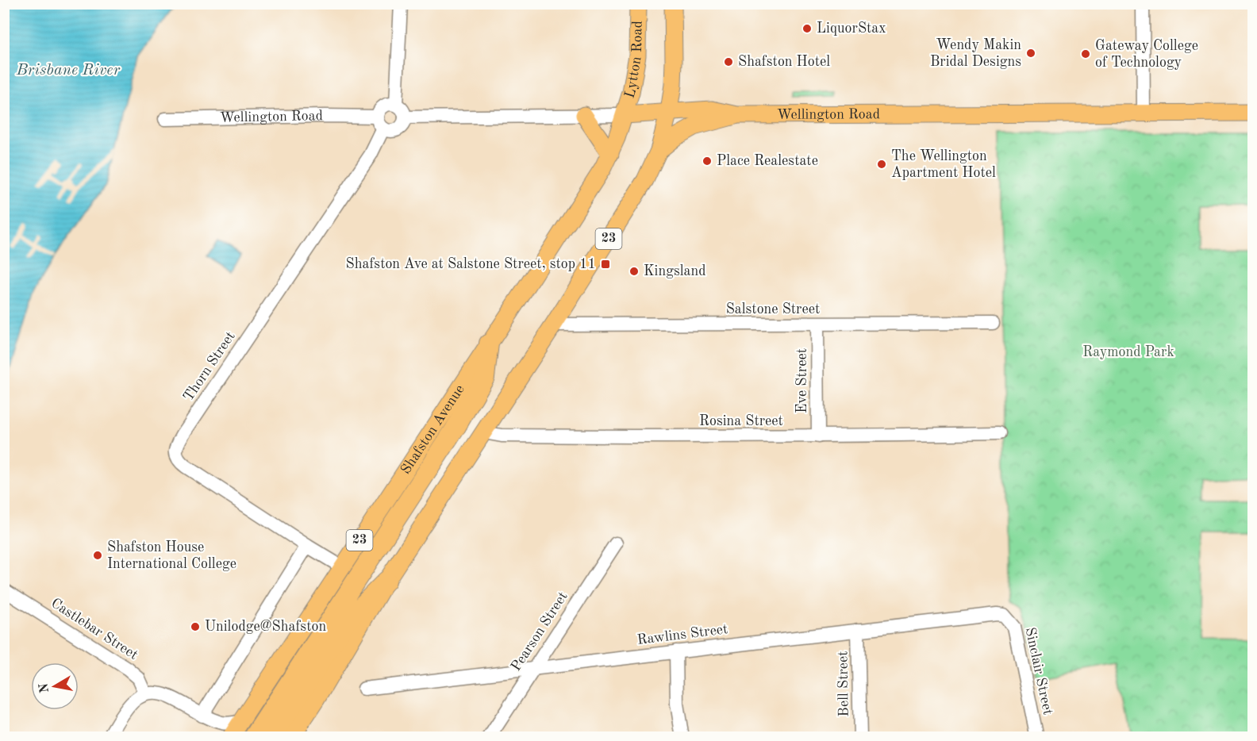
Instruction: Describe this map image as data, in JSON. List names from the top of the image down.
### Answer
{
  "streets": {
    "main road": [
      "Lytton Road",
      "Wellington Road",
      "23",
      "Shafston Avenue"
    ],
    "street": [
      "Salstone Street",
      "Thorn Street",
      "Eve Street",
      "Rosina Street",
      "Castlebar Street",
      "Pearson Street",
      "Rawlins Street",
      "Sinclair Street",
      "Bell Street"
    ]
  },
  "crossings": [
    ["Lytton Road", "Wellington Road"],
    ["Lytton Road", "Shafston Avenue"],
    ["Wellington Road", "23"],
    ["Wellington Road", "Thorn Street"],
    ["Wellington Road", "Shafston Avenue"],
    ["23", "Salstone Street"],
    ["23", "Rosina Street"],
    ["Salstone Street", "Eve Street"],
    ["Thorn Street", "Shafston Avenue"],
    ["Eve Street", "Rosina Street"],
    ["Pearson Street", "Rawlins Street"],
    ["Rawlins Street", "Sinclair Street"],
    ["Rawlins Street", "Bell Street"]
  ],
  "water": ["Brisbane River"],
  "parks": ["Raymond Park"],
  "places": {
    "other": [
      "LiquorStax",
      "Wendy Makin Bridal Designs",
      "Gateway College of Technology",
      "Shafston Hotel",
      "Place Realestate",
      "The Wellington Apartment Hotel",
      "Kingsland",
      "Shafston House International College",
      "Unilodge@Shafston"
    ],
    "transit": ["Shafston Ave at Salstone Street, stop 11"]
  },
  "north": "left"
}
